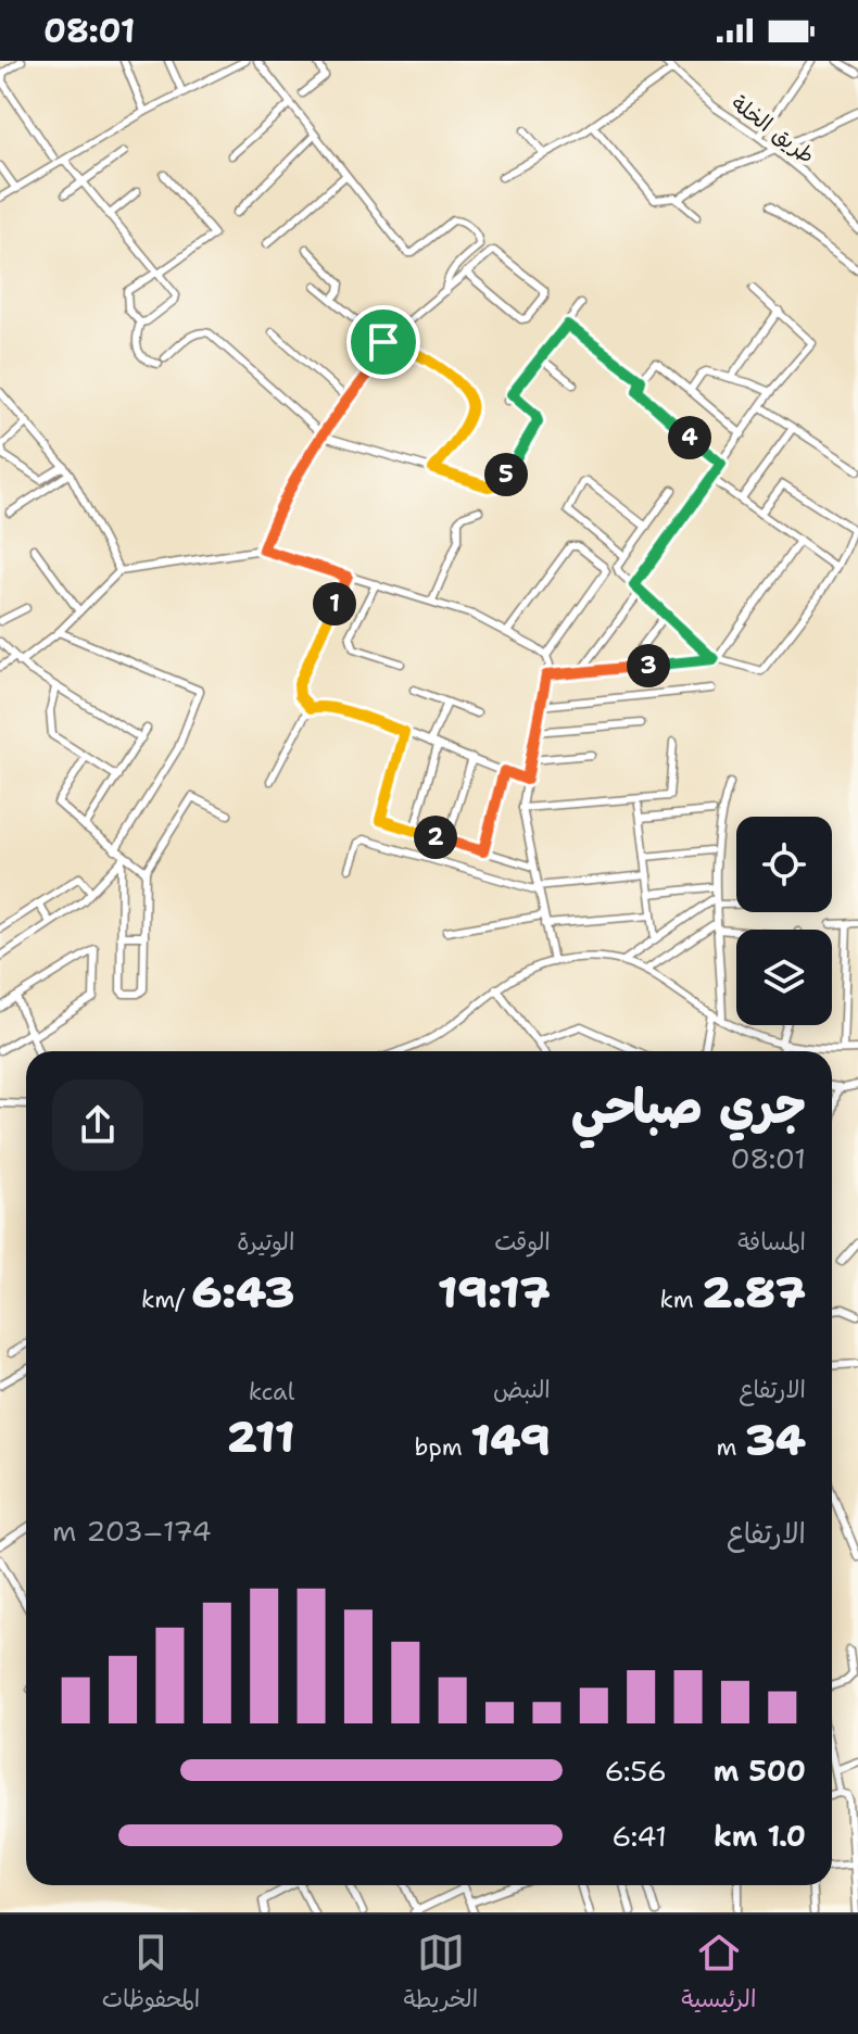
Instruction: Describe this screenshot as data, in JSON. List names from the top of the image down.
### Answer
{
  "streets": {
    "street": ["طريق الخلة"]
  },
  "page": {
    "status": "08:01",
    "pins": [
      "4",
      "5",
      "1",
      "3",
      "2"
    ],
    "heading": ["جري صباحي", "08:01"],
    "stats": [
      ["المسافة", "2.87 km"],
      ["الوقت", "19:17"],
      ["الوتيرة", "6:43 /km"],
      ["الارتفاع", "34 m"],
      ["النبض", "149 bpm"],
      ["kcal", "211"]
    ],
    "chart": ["الارتفاع", "174–203 m"],
    "list": [
      {
        "name": "500 m",
        "note": "6:56"
      },
      {
        "name": "1.0 km",
        "note": "6:41"
      }
    ],
    "tabs": ["الرئيسية", "الخريطة", "المحفوظات"]
  }
}
